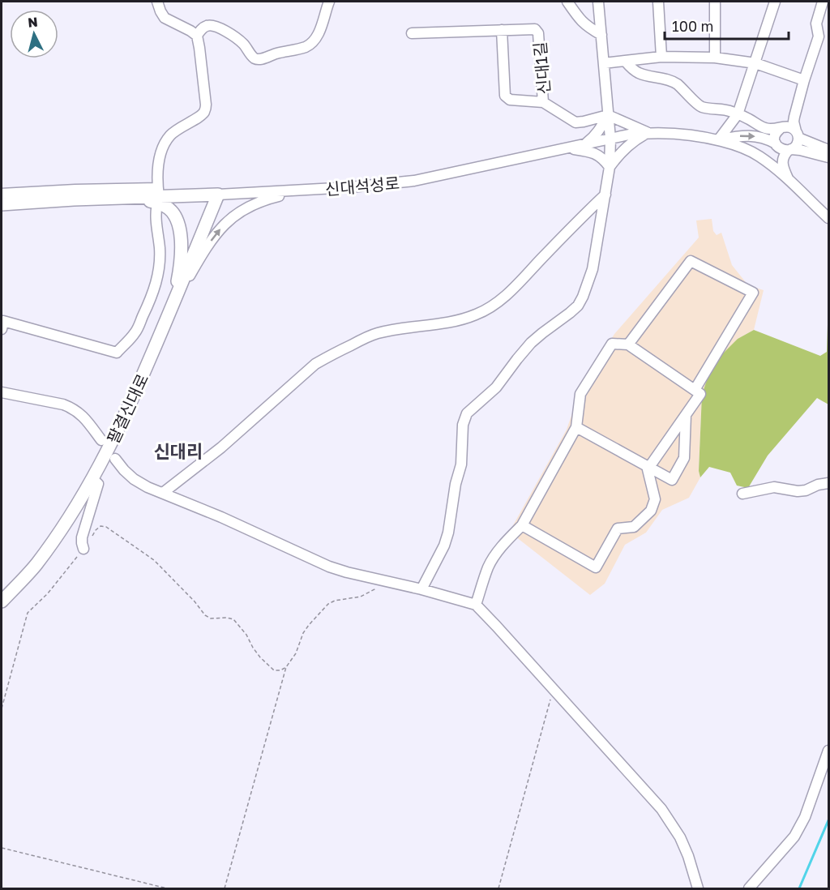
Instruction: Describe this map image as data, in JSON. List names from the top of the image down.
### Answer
{
  "streets": {
    "main road": ["신대석성로", "팔결신대로"],
    "street": ["신대1길"]
  },
  "crossings": [
    ["신대석성로", "팔결신대로"]
  ],
  "districts": ["신대리"],
  "scale_bar": "100 m",
  "north": "top"
}
